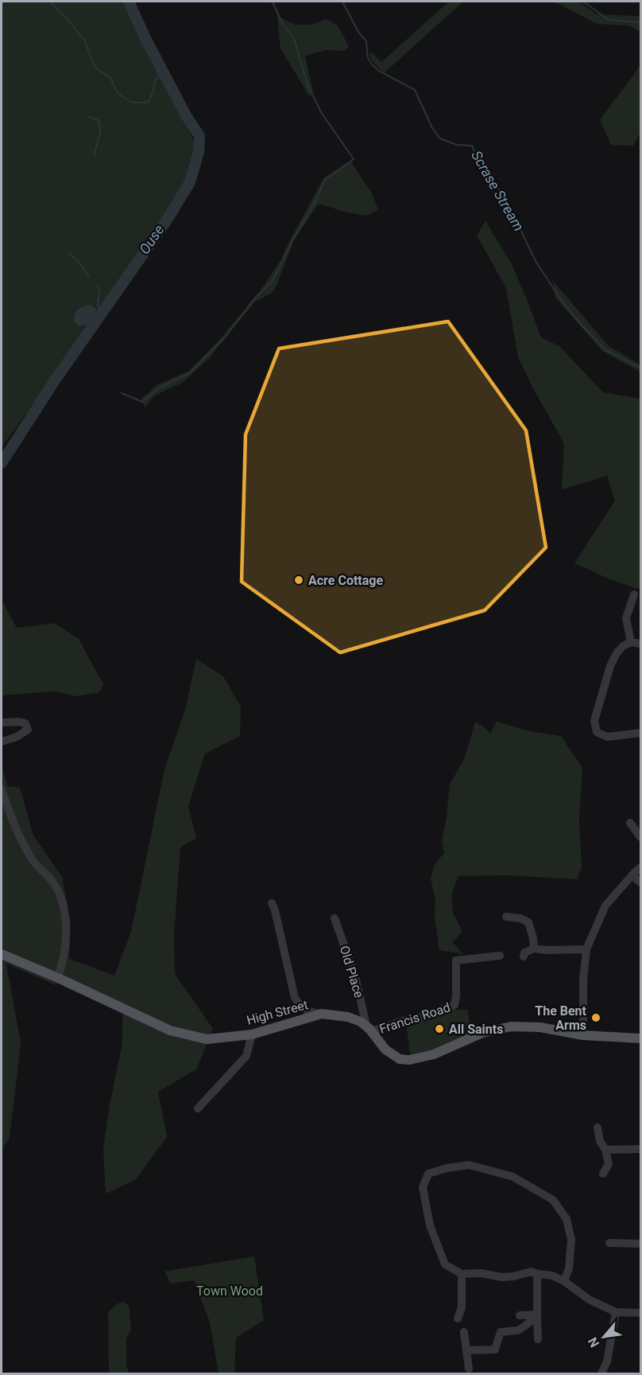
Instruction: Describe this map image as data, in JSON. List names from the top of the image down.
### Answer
{
  "streets": {
    "main road": ["High Street"],
    "street": ["Old Place", "Francis Road"]
  },
  "crossings": [
    ["Old Place", "High Street"],
    ["Old Place", "Francis Road"],
    ["High Street", "Francis Road"]
  ],
  "water": ["Scrase Stream", "Ouse"],
  "parks": ["Town Wood"],
  "places": ["Acre Cottage", "The Bent Arms", "All Saints"],
  "north": "bottom left"
}
